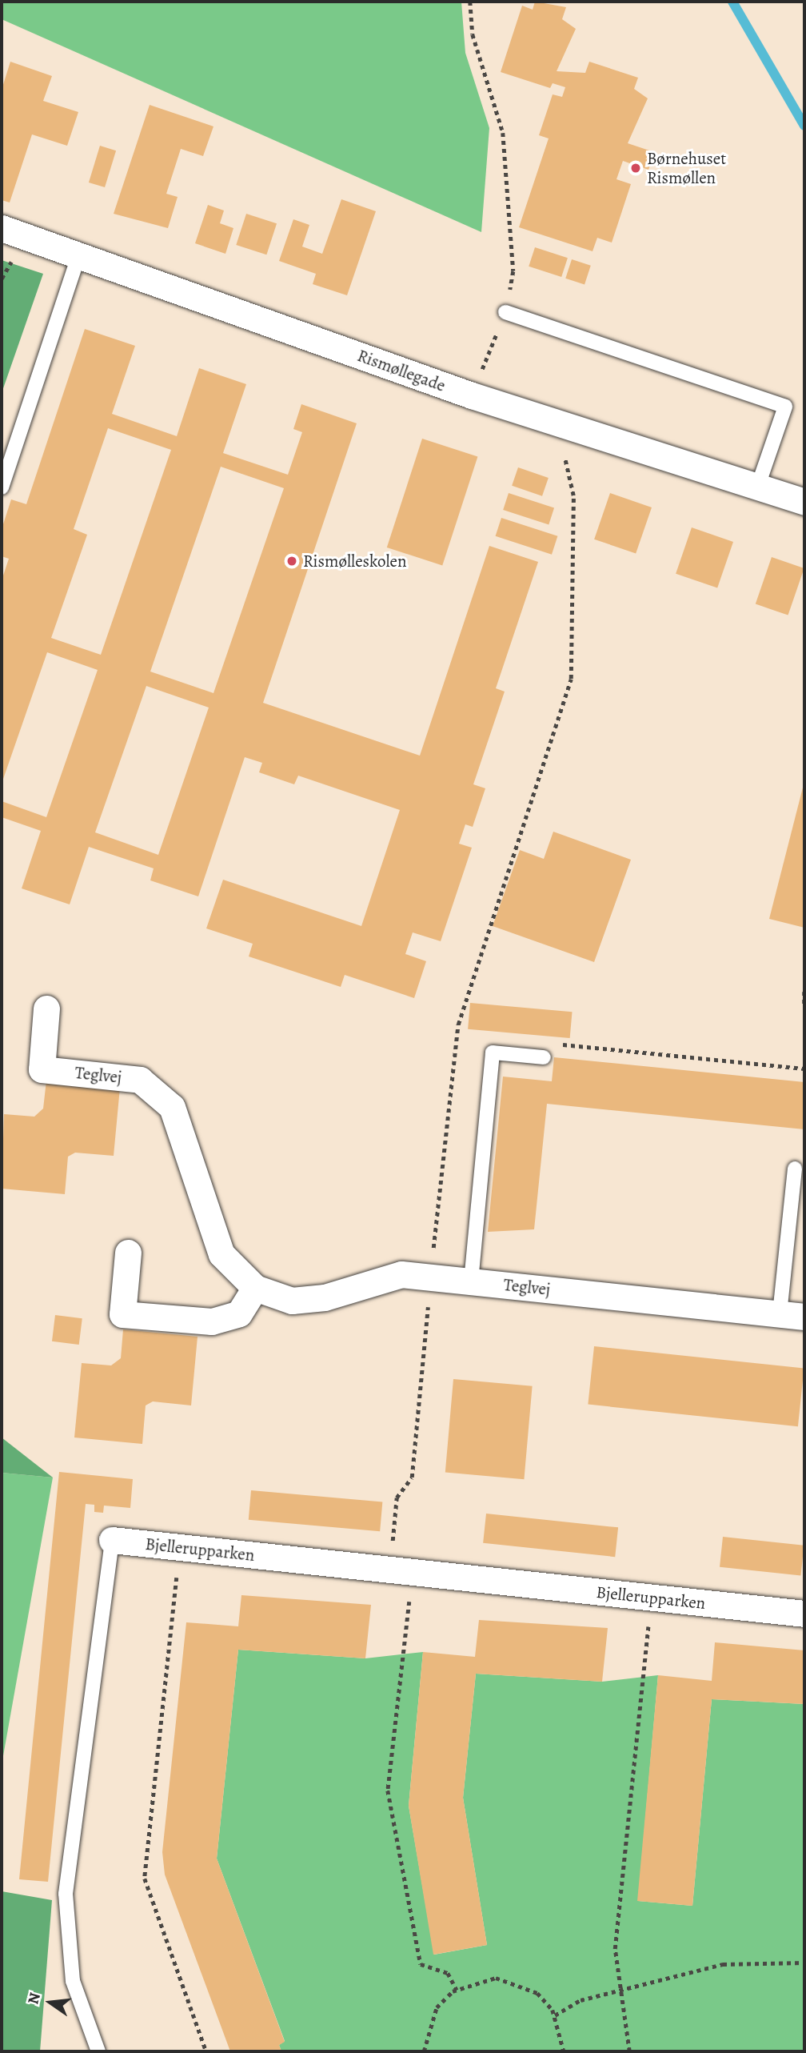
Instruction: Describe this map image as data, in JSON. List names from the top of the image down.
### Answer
{
  "streets": {
    "street": ["Rismøllegade", "Teglvej", "Bjellerupparken"]
  },
  "places": ["Børnehuset Rismøllen", "Rismølleskolen"],
  "north": "left"
}
